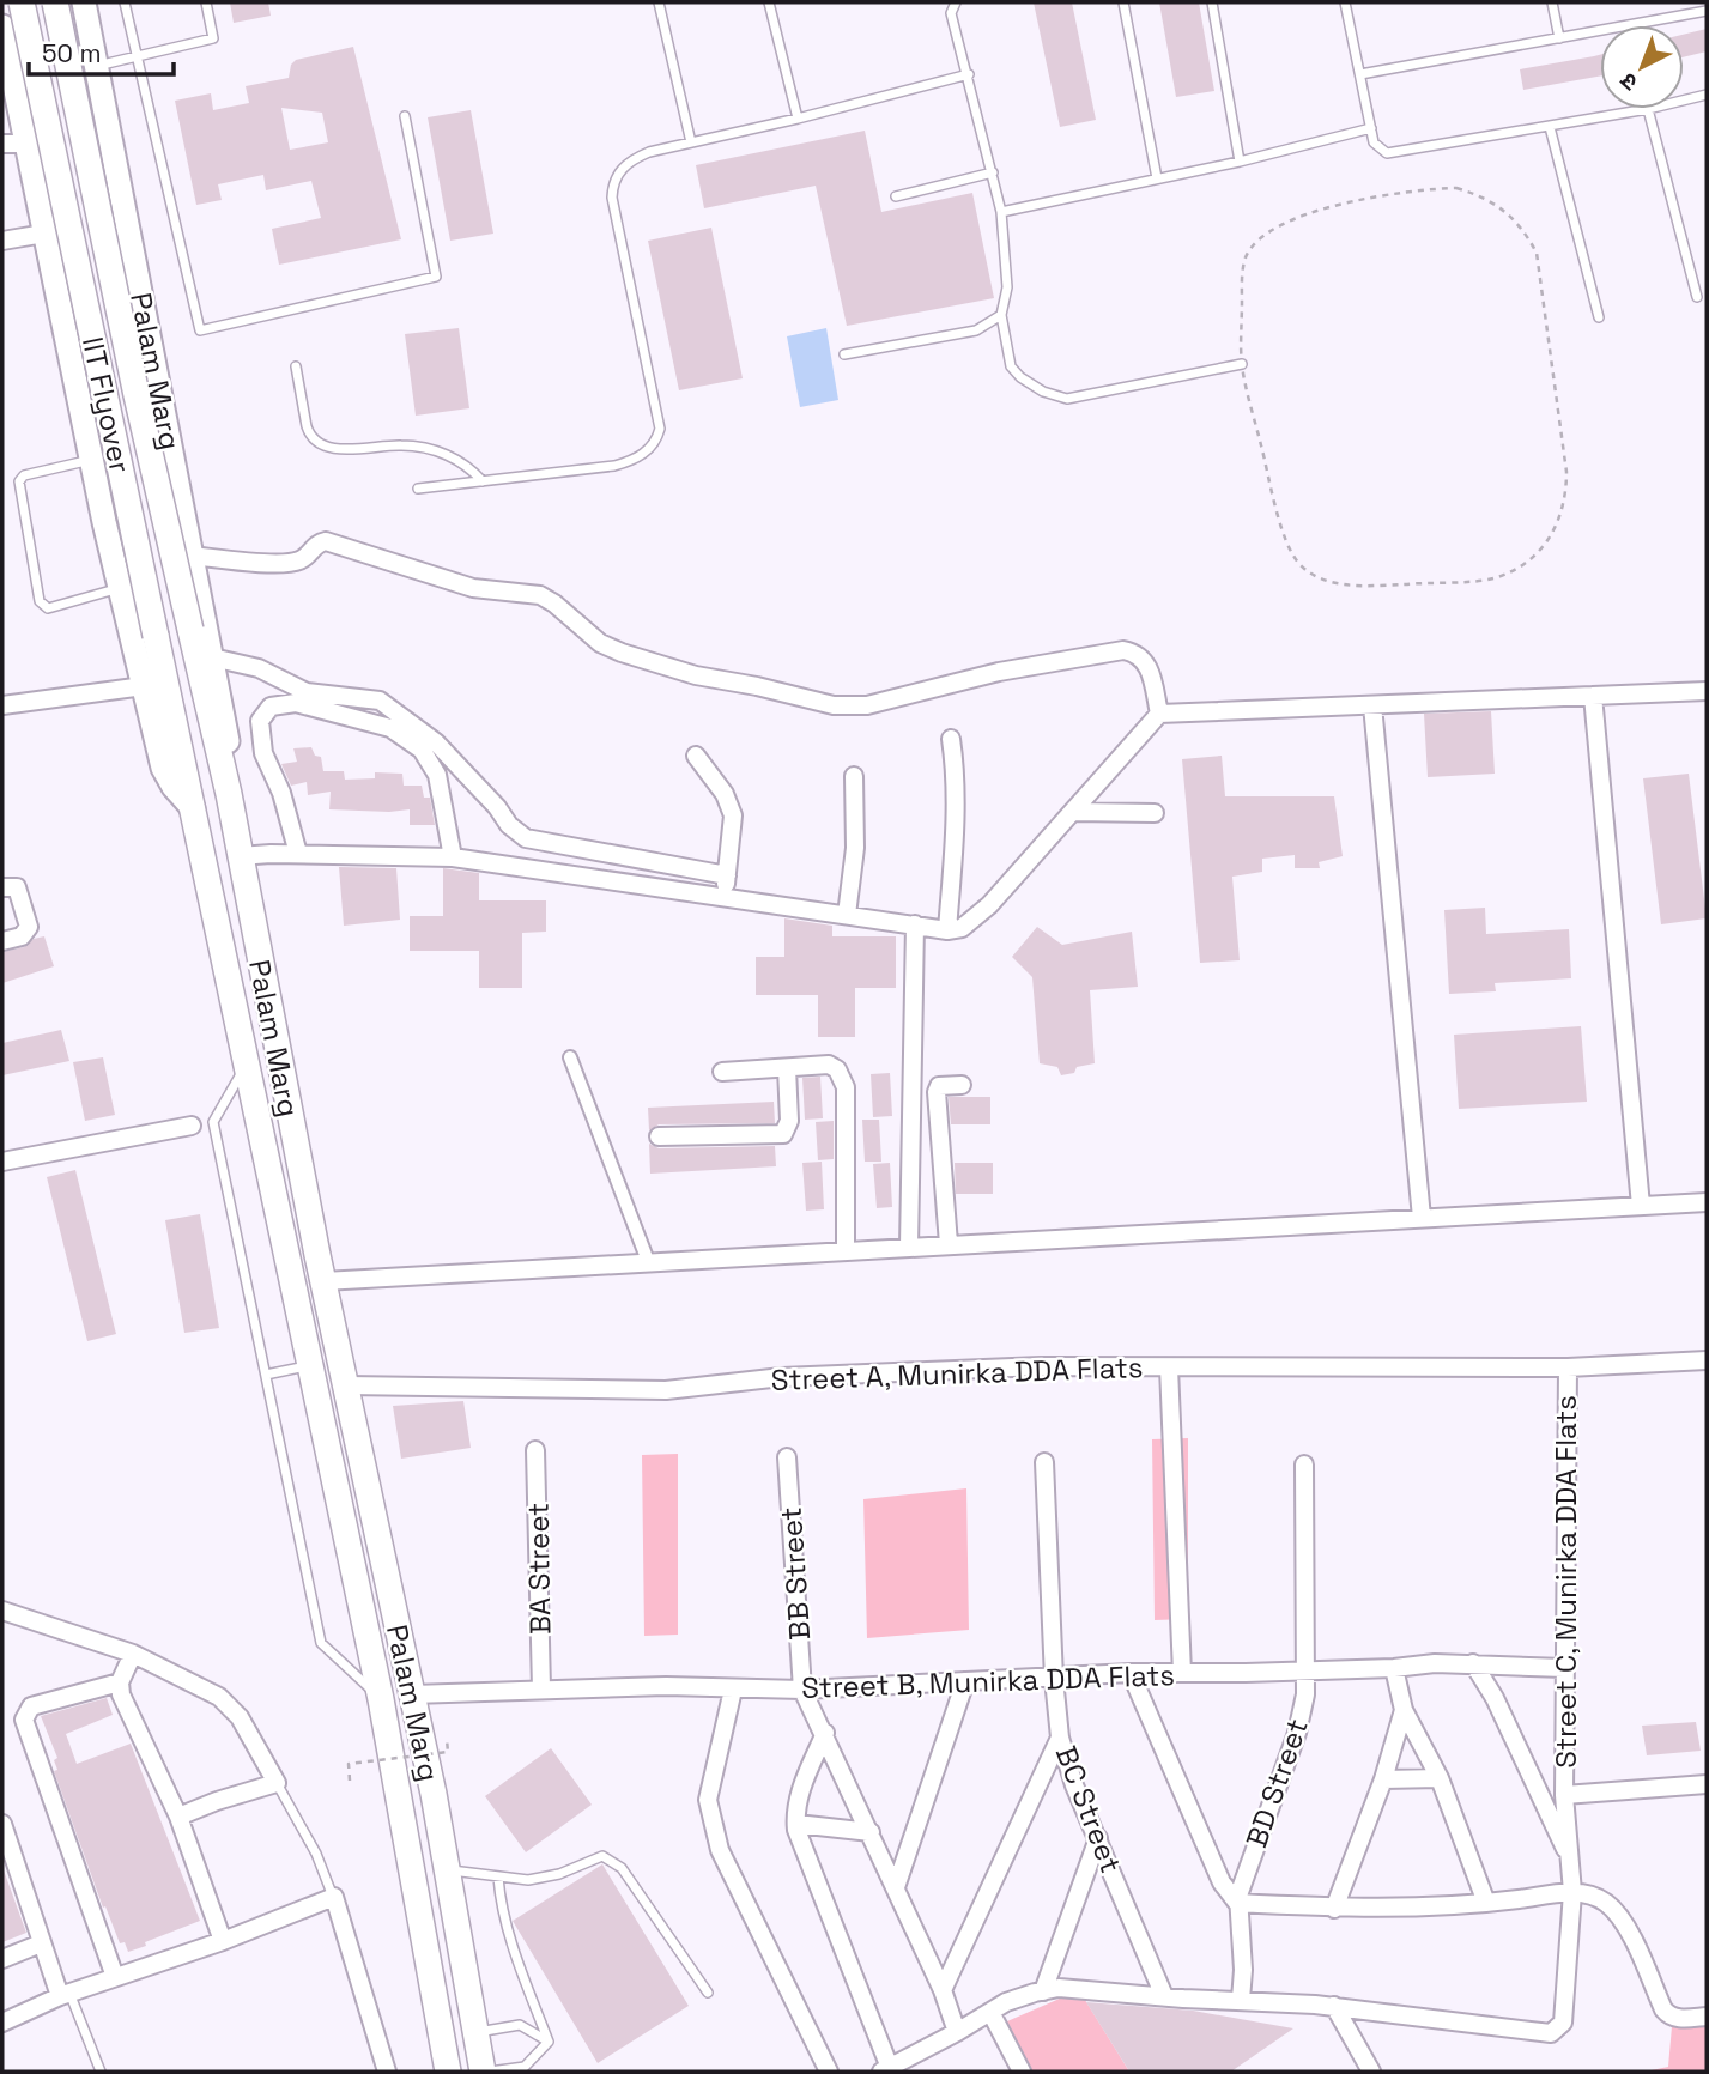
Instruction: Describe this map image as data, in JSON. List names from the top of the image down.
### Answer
{
  "streets": {
    "main road": ["Palam Marg", "IIT Flyover"],
    "street": [
      "Street A, Munirka DDA Flats",
      "BA Street",
      "BB Street",
      "Street C, Munirka DDA Flats",
      "Street B, Munirka DDA Flats",
      "BD Street",
      "BC Street"
    ]
  },
  "crossings": [
    ["Palam Marg", "IIT Flyover"],
    ["Palam Marg", "Street A, Munirka DDA Flats"],
    ["Palam Marg", "Street B, Munirka DDA Flats"],
    ["Street A, Munirka DDA Flats", "Street C, Munirka DDA Flats"],
    ["BA Street", "Street B, Munirka DDA Flats"],
    ["BB Street", "Street B, Munirka DDA Flats"],
    ["Street C, Munirka DDA Flats", "Street B, Munirka DDA Flats"],
    ["Street C, Munirka DDA Flats", "BD Street"],
    ["Street C, Munirka DDA Flats", "BC Street"],
    ["Street B, Munirka DDA Flats", "BD Street"],
    ["Street B, Munirka DDA Flats", "BC Street"]
  ],
  "scale_bar": "50 m",
  "north": "bottom left"
}
